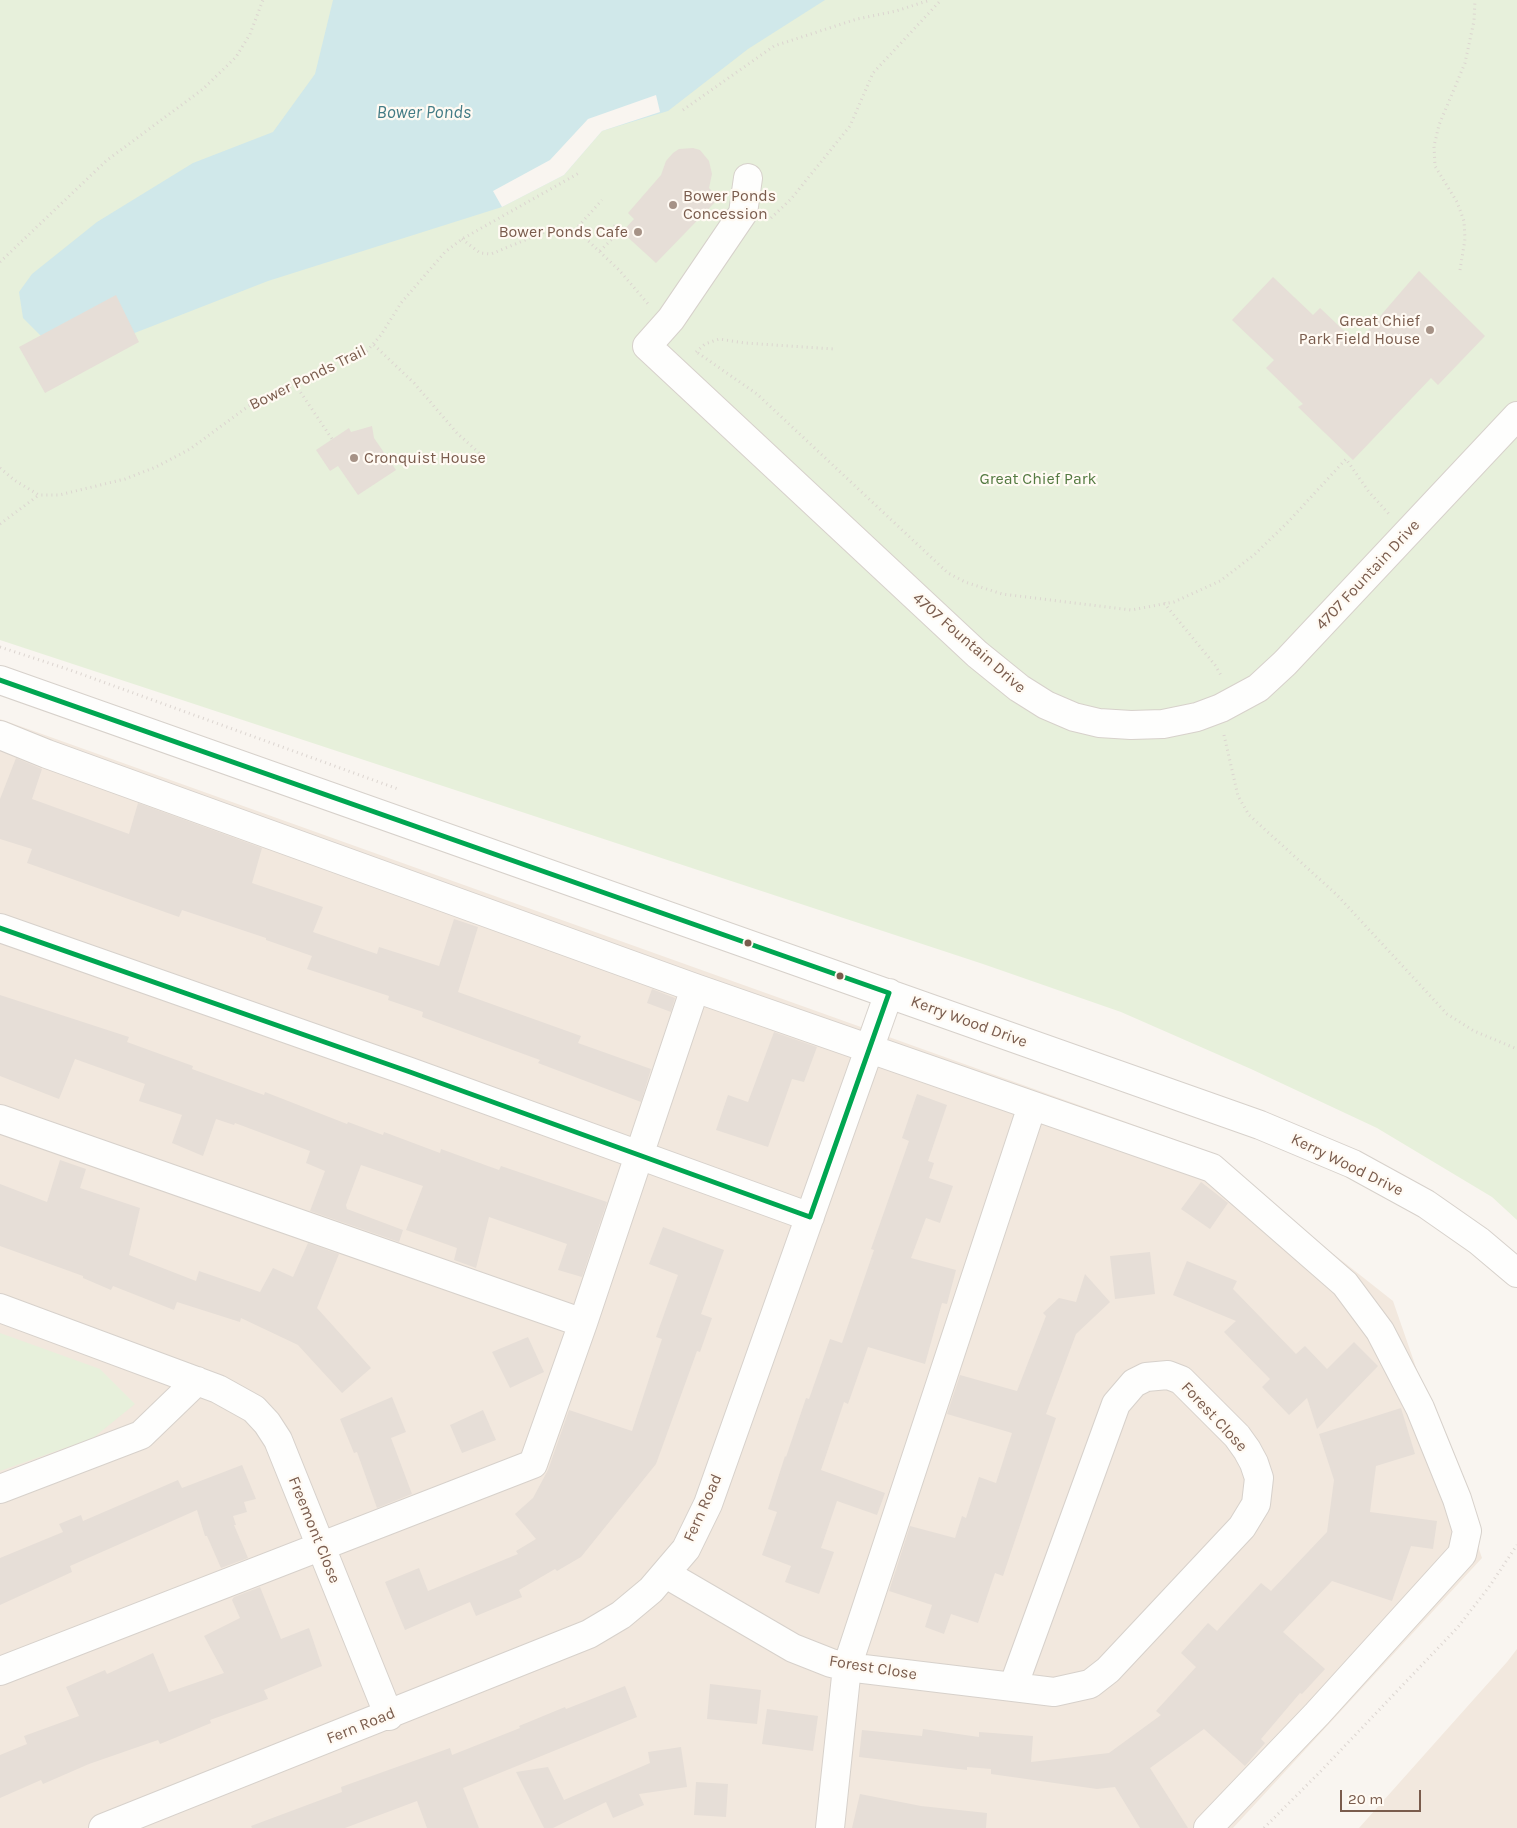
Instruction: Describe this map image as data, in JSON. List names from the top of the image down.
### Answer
{
  "streets": {
    "street": [
      "4707 Fountain Drive",
      "Kerry Wood Drive",
      "Forest Close",
      "Fern Road",
      "Freemont Close"
    ],
    "path": ["Bower Ponds Trail"]
  },
  "crossings": [
    ["Kerry Wood Drive", "Fern Road"],
    ["Forest Close", "Fern Road"],
    ["Fern Road", "Freemont Close"]
  ],
  "water": ["Bower Ponds"],
  "parks": ["Great Chief Park"],
  "places": [
    "Bower Ponds Concession",
    "Bower Ponds Cafe",
    "Great Chief Park Field House",
    "Cronquist House"
  ],
  "scale_bar": "20 m"
}
